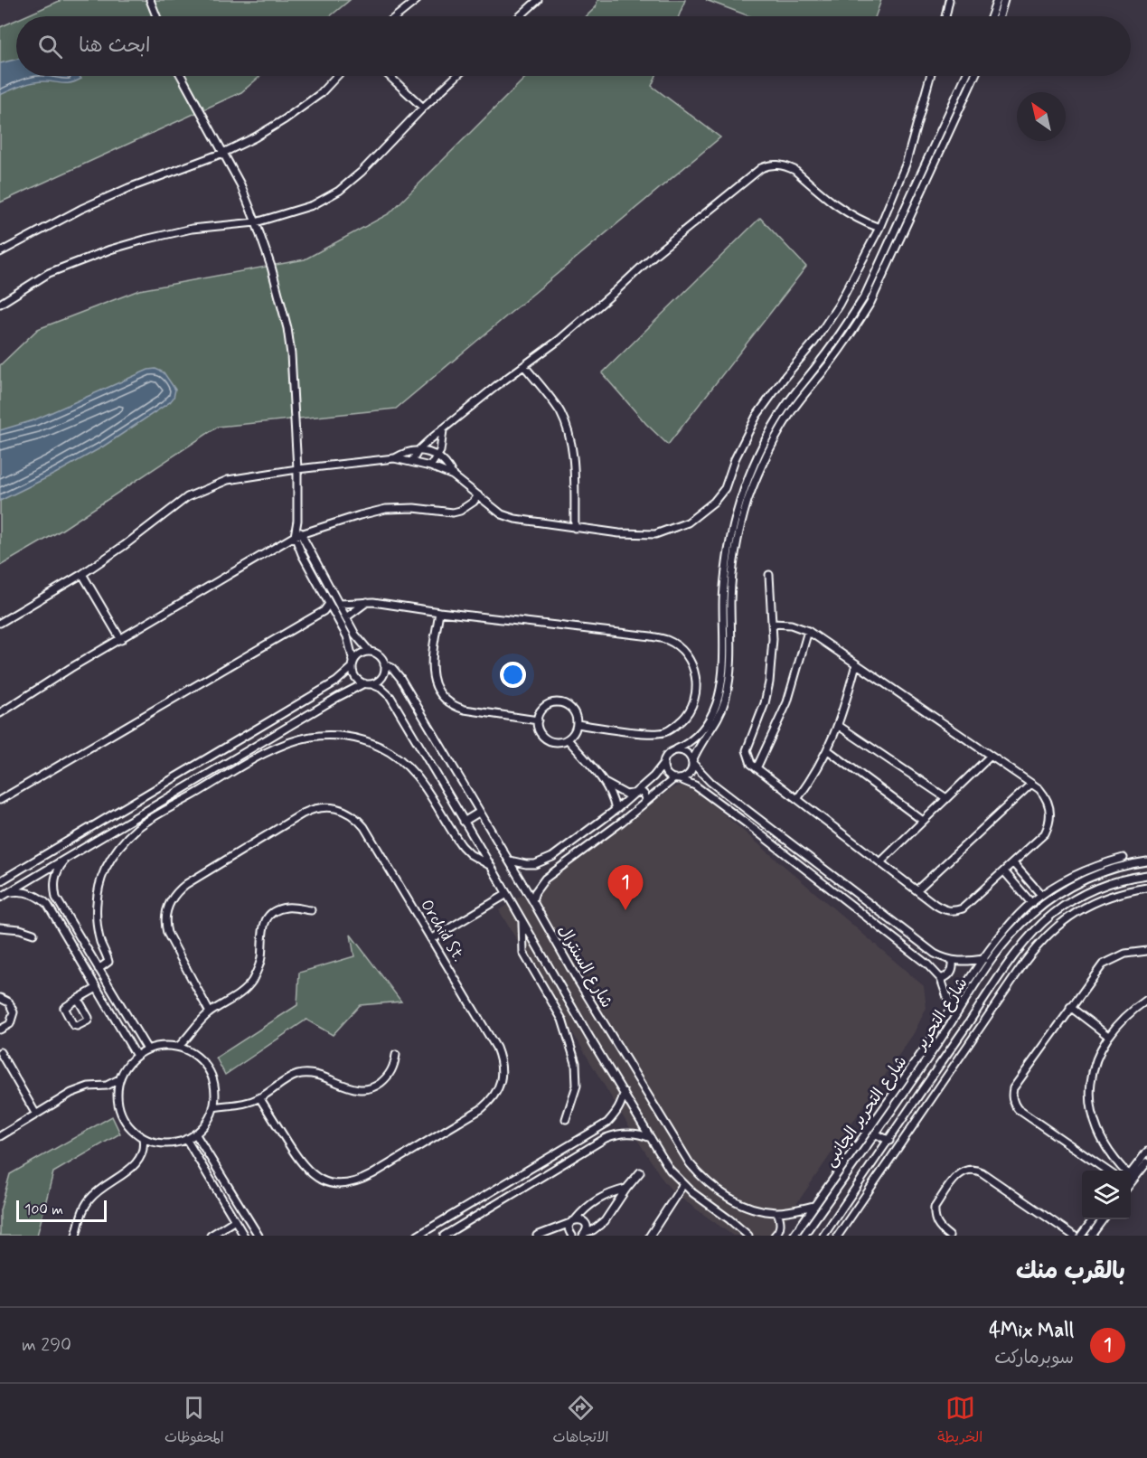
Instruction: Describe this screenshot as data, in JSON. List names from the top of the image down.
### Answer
{
  "streets": {
    "street": [
      "Orchid St.",
      "شارع السنترال",
      "شارع التحرير",
      "شارع التحرير الجانبى"
    ]
  },
  "crossings": [
    ["شارع السنترال", "شارع التحرير الجانبى"],
    ["شارع التحرير", "شارع التحرير الجانبى"]
  ],
  "scale_bar": "100 m",
  "north": "top left",
  "page": {
    "search": "ابحث هنا",
    "pins": "1",
    "scale": "100 m",
    "heading": "بالقرب منك",
    "list": [
      {
        "mark": "1",
        "name": "4Mix Mall",
        "note": "سوبرماركت",
        "value": "290 m"
      }
    ],
    "nav": ["الخريطة", "الاتجاهات", "المحفوظات"]
  }
}
